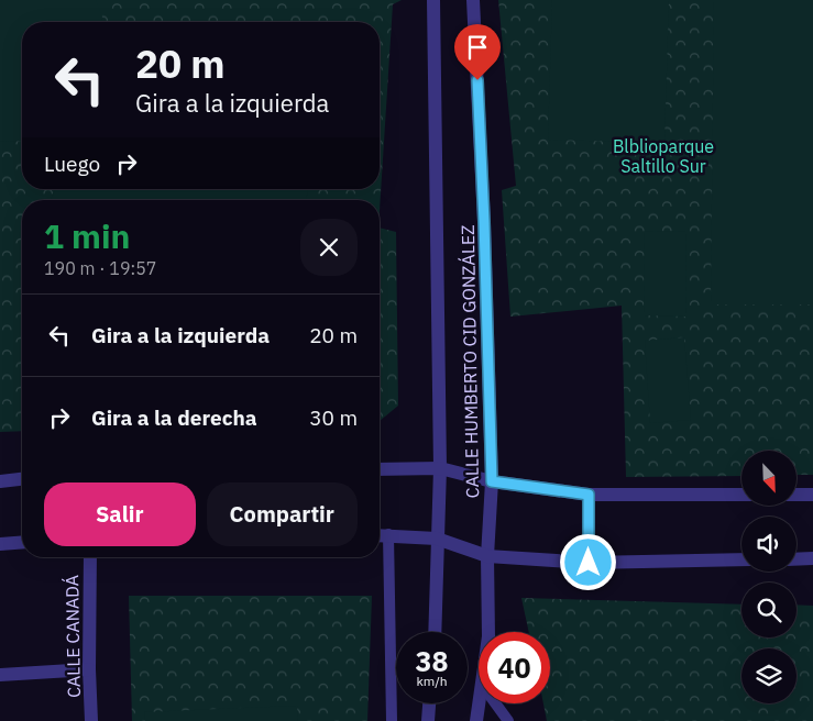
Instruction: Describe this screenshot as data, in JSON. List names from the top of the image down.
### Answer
{
  "streets": {
    "street": ["CALLE HUMBERTO CID GONZÁLEZ", "CALLE CANADÁ"]
  },
  "parks": ["Blblioparque Saltillo Sur"],
  "north": "bottom right",
  "page": {
    "turn": ["20 m", "Gira a la izquierda"],
    "then": "Luego",
    "heading": ["1 min", "190 m · 19:57"],
    "list": [
      {
        "name": "Gira a la izquierda",
        "value": "20 m"
      },
      {
        "name": "Gira a la derecha",
        "value": "30 m"
      }
    ],
    "buttons": ["Salir", "Compartir"],
    "speed": "38 km/h",
    "limit": "40"
  }
}
